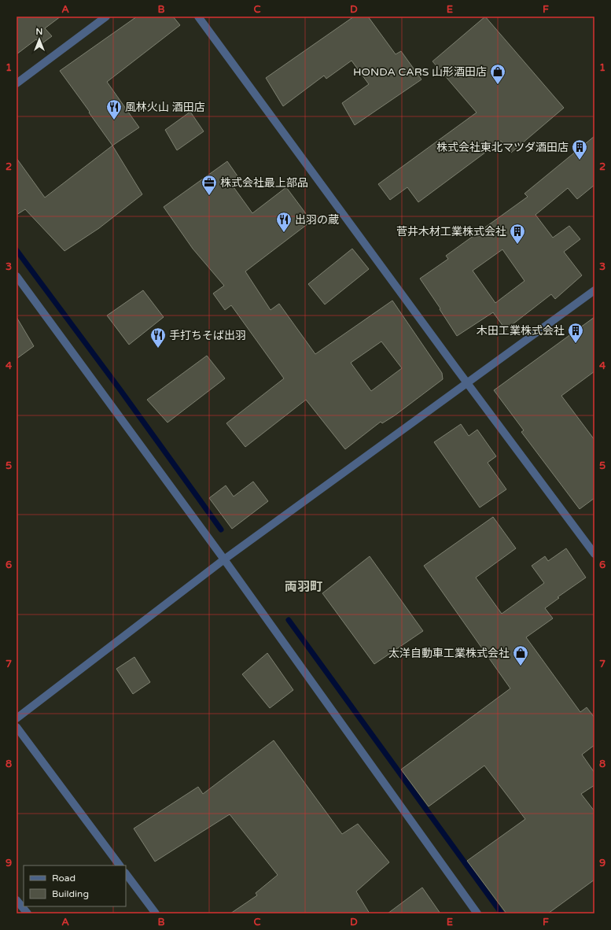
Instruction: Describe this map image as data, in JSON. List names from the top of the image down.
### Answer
{
  "districts": ["両羽町"],
  "places": {
    "shop": ["HONDA CARS 山形酒田店", "太洋自動車工業株式会社"],
    "restaurant": ["風林火山 酒田店", "出羽の蔵", "手打ちそば出羽"],
    "building": ["株式会社東北マツダ酒田店", "菅井木材工業株式会社", "木田工業株式会社"],
    "office": ["株式会社最上部品"]
  },
  "legend": ["Road", "Building"],
  "north": "top",
  "grid": {
    "columns": [
      "A",
      "B",
      "C",
      "D",
      "E",
      "F"
    ],
    "rows": [
      "1",
      "2",
      "3",
      "4",
      "5",
      "6",
      "7",
      "8",
      "9"
    ]
  }
}
